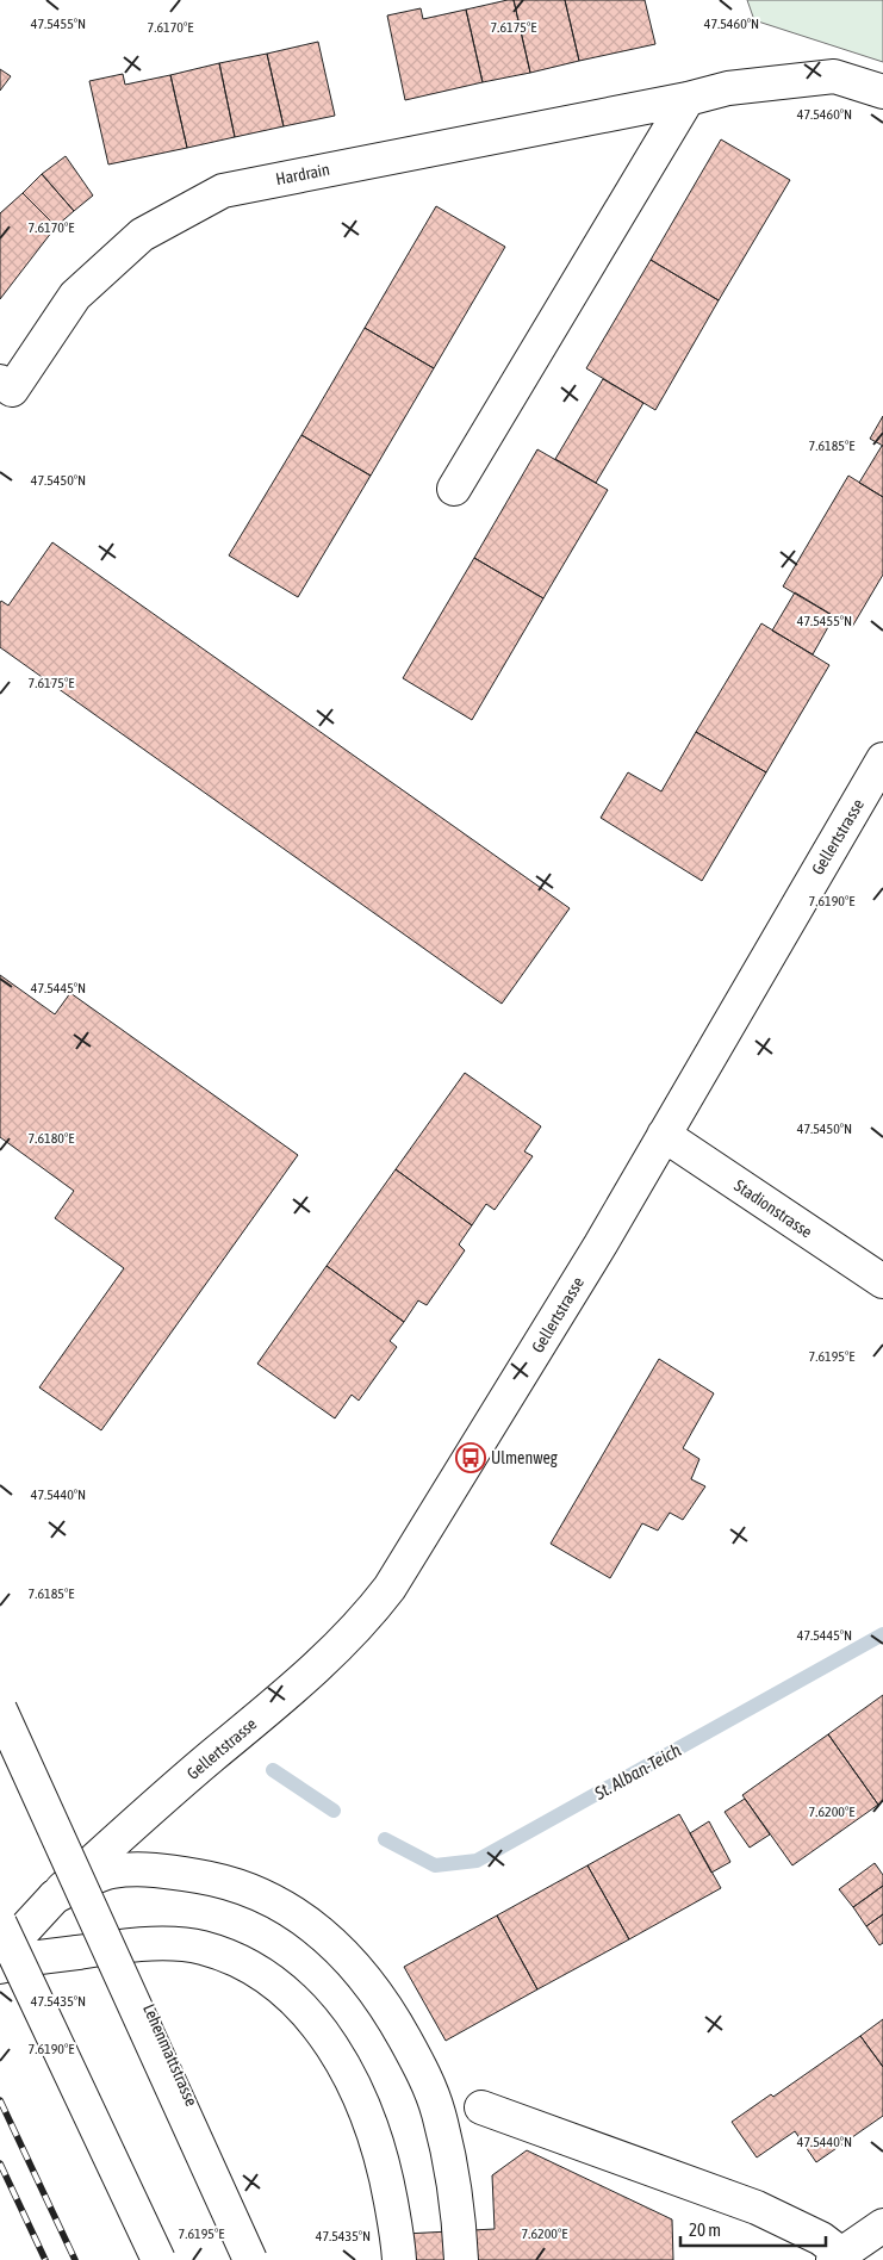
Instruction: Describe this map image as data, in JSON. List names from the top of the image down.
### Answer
{
  "streets": {
    "main road": [
      "Hardrain",
      "Gellertstrasse",
      "Stadionstrasse",
      "Lehenmattstrasse"
    ]
  },
  "crossings": [
    ["Gellertstrasse", "Stadionstrasse"]
  ],
  "water": ["St. Alban-Teich"],
  "places": {
    "bus stop": ["Ulmenweg"]
  },
  "scale_bar": "20 m",
  "coordinates": [
    "47.5455°N",
    "47.5460°N",
    "7.6170°E",
    "7.6175°E",
    "7.6185°E",
    "47.5450°N",
    "7.6190°E",
    "47.5445°N",
    "7.6180°E",
    "7.6195°E",
    "47.5440°N",
    "7.6200°E",
    "47.5435°N"
  ]
}
